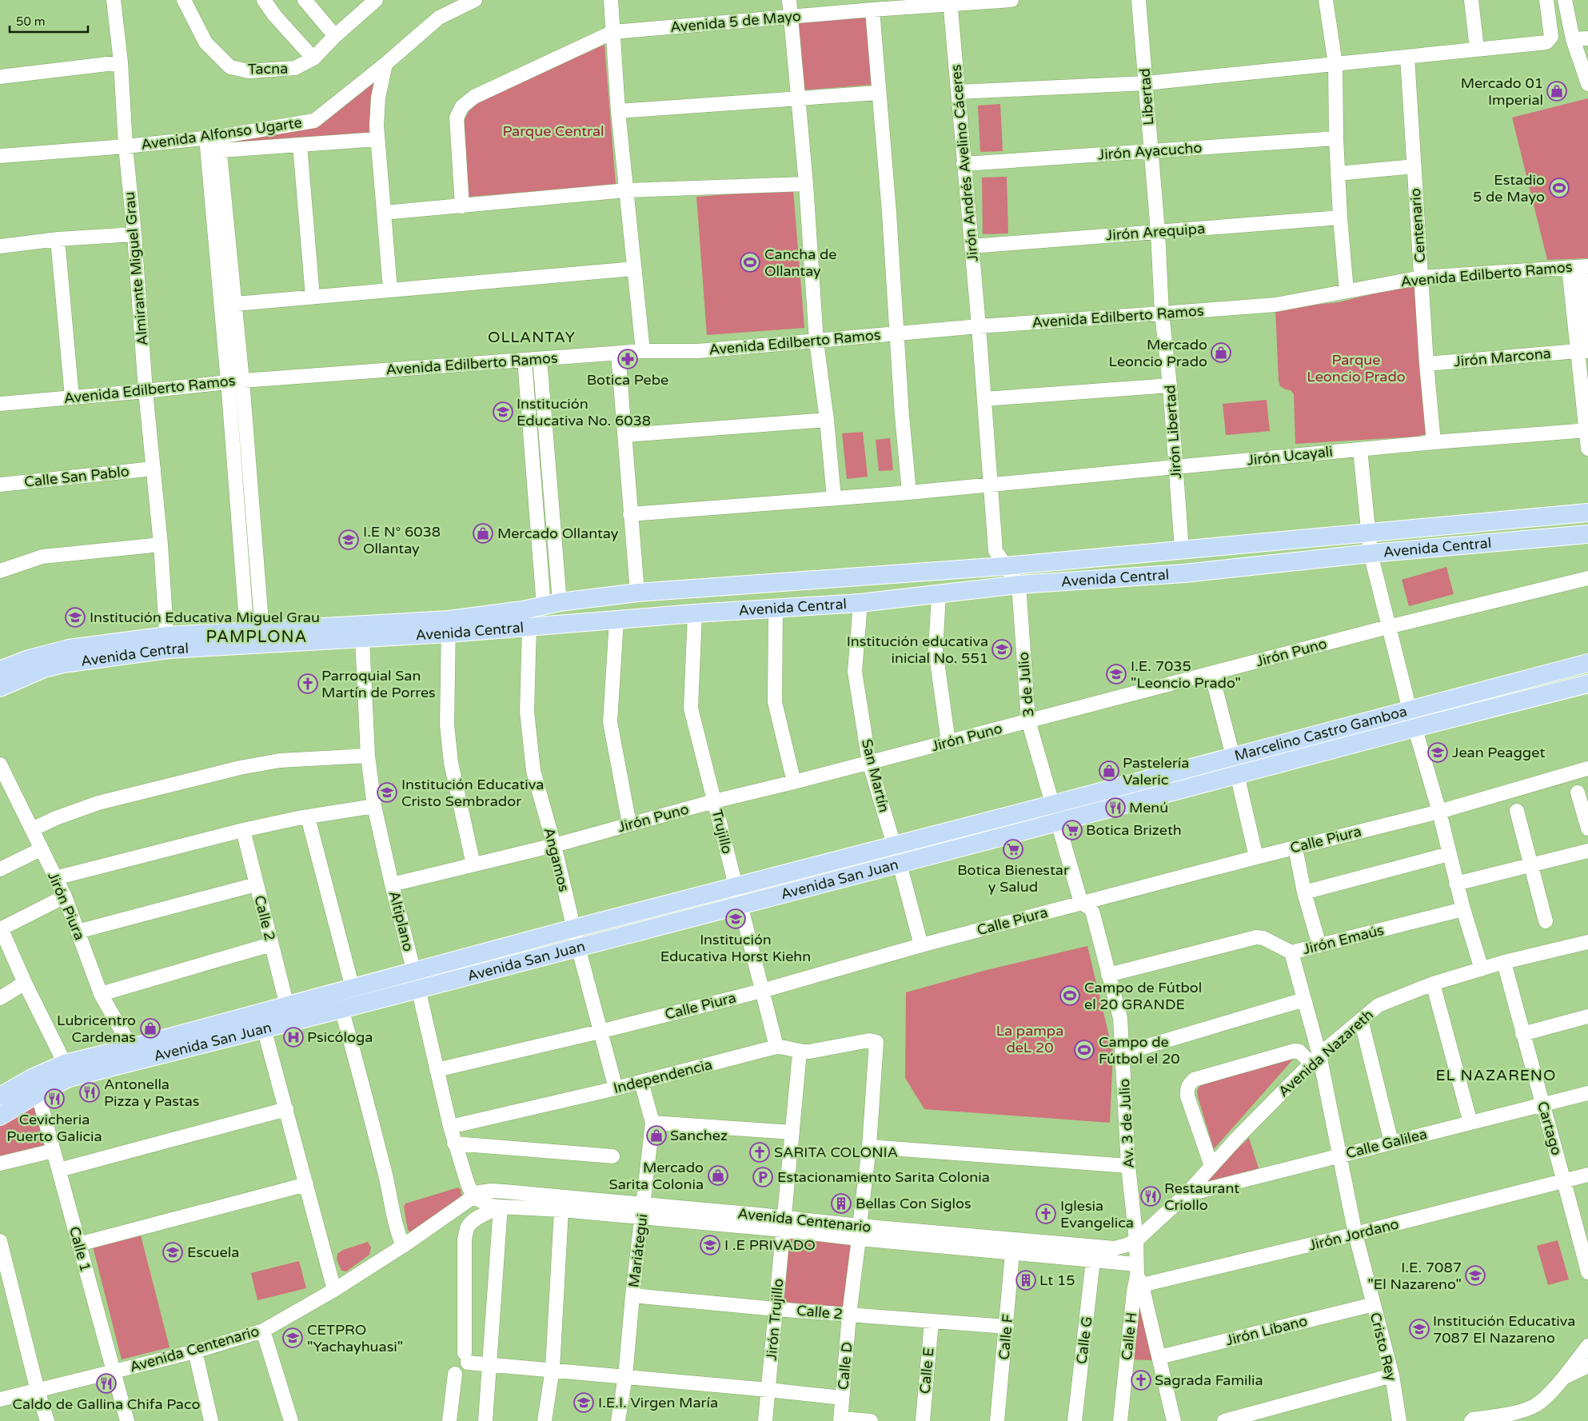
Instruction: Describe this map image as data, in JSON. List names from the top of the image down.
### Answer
{
  "streets": {
    "main road": ["Avenida Central", "Marcelino Castro Gamboa", "Avenida San Juan"],
    "street": [
      "Avenida 5 de Mayo",
      "Tacna",
      "Libertad",
      "Avenida Alfonso Ugarte",
      "Jirón Ayacucho",
      "Jirón Andrés Avelino Cáceres",
      "Centenario",
      "Jirón Arequipa",
      "Almirante Miguel Grau",
      "Avenida Edilberto Ramos",
      "Jirón Marcona",
      "Jirón Libertad",
      "Jirón Ucayali",
      "Calle San Pablo",
      "Jirón Puno",
      "3 de Julio",
      "San Martín",
      "Trujillo",
      "Calle Piura",
      "Angamos",
      "Jirón Piura",
      "Calle 2",
      "Altiplano",
      "Jirón Emaús",
      "Avenida Nazareth",
      "Independencia",
      "Av. 3 de Julio",
      "Cartago",
      "Calle Galilea",
      "Avenida Centenario",
      "Jirón Jordano",
      "Calle 1",
      "Mariátegui",
      "Jirón Trujillo",
      "Jirón Líbano",
      "Calle H",
      "Calle F",
      "Calle G",
      "Cristo Rey",
      "Calle D",
      "Calle E"
    ]
  },
  "crossings": [
    ["Avenida 5 de Mayo", "Jirón Andrés Avelino Cáceres"],
    ["Libertad", "Jirón Ayacucho"],
    ["Libertad", "Jirón Arequipa"],
    ["Libertad", "Avenida Edilberto Ramos"],
    ["Libertad", "Jirón Libertad"],
    ["Avenida Alfonso Ugarte", "Almirante Miguel Grau"],
    ["Jirón Ayacucho", "Jirón Andrés Avelino Cáceres"],
    ["Jirón Andrés Avelino Cáceres", "Jirón Arequipa"],
    ["Jirón Andrés Avelino Cáceres", "Avenida Edilberto Ramos"],
    ["Jirón Andrés Avelino Cáceres", "Jirón Ucayali"],
    ["Jirón Andrés Avelino Cáceres", "Avenida Central"],
    ["Centenario", "Avenida Edilberto Ramos"],
    ["Centenario", "Jirón Marcona"],
    ["Centenario", "Jirón Ucayali"],
    ["Almirante Miguel Grau", "Avenida Edilberto Ramos"],
    ["Almirante Miguel Grau", "Calle San Pablo"],
    ["Almirante Miguel Grau", "Avenida Central"],
    ["Avenida Edilberto Ramos", "Jirón Libertad"],
    ["Jirón Libertad", "Jirón Ucayali"],
    ["Jirón Libertad", "Avenida Central"],
    ["Avenida Central", "3 de Julio"],
    ["Avenida Central", "San Martín"],
    ["Avenida Central", "Trujillo"],
    ["Avenida Central", "Angamos"],
    ["Avenida Central", "Altiplano"],
    ["Jirón Puno", "3 de Julio"],
    ["Jirón Puno", "San Martín"],
    ["Jirón Puno", "Trujillo"],
    ["Jirón Puno", "Angamos"],
    ["Jirón Puno", "Altiplano"],
    ["3 de Julio", "Marcelino Castro Gamboa"],
    ["3 de Julio", "Avenida San Juan"],
    ["3 de Julio", "Av. 3 de Julio"],
    ["Marcelino Castro Gamboa", "Avenida San Juan"],
    ["Marcelino Castro Gamboa", "Av. 3 de Julio"],
    ["San Martín", "Calle Piura"],
    ["San Martín", "Avenida San Juan"],
    ["Trujillo", "Calle Piura"],
    ["Trujillo", "Avenida San Juan"],
    ["Trujillo", "Independencia"],
    ["Calle Piura", "Angamos"],
    ["Calle Piura", "Altiplano"],
    ["Calle Piura", "Av. 3 de Julio"],
    ["Angamos", "Avenida San Juan"],
    ["Angamos", "Independencia"],
    ["Avenida San Juan", "Jirón Piura"],
    ["Avenida San Juan", "Calle 2"],
    ["Avenida San Juan", "Altiplano"],
    ["Avenida San Juan", "Av. 3 de Julio"],
    ["Avenida San Juan", "Calle 1"],
    ["Calle 2", "Mariátegui"],
    ["Calle 2", "Jirón Trujillo"],
    ["Calle 2", "Calle F"],
    ["Calle 2", "Calle D"],
    ["Calle 2", "Calle E"],
    ["Altiplano", "Independencia"],
    ["Altiplano", "Avenida Centenario"],
    ["Jirón Emaús", "Av. 3 de Julio"],
    ["Jirón Emaús", "Cristo Rey"],
    ["Avenida Nazareth", "Av. 3 de Julio"],
    ["Avenida Nazareth", "Cartago"],
    ["Avenida Nazareth", "Calle Galilea"],
    ["Avenida Nazareth", "Avenida Centenario"],
    ["Avenida Nazareth", "Cristo Rey"],
    ["Independencia", "Mariátegui"],
    ["Independencia", "Jirón Trujillo"],
    ["Independencia", "Calle D"],
    ["Av. 3 de Julio", "Avenida Centenario"],
    ["Av. 3 de Julio", "Jirón Jordano"],
    ["Av. 3 de Julio", "Calle H"],
    ["Cartago", "Calle Galilea"],
    ["Cartago", "Jirón Jordano"],
    ["Calle Galilea", "Cristo Rey"],
    ["Avenida Centenario", "Jirón Jordano"],
    ["Avenida Centenario", "Calle 1"],
    ["Avenida Centenario", "Mariátegui"],
    ["Avenida Centenario", "Jirón Trujillo"],
    ["Avenida Centenario", "Calle H"],
    ["Avenida Centenario", "Calle F"],
    ["Avenida Centenario", "Calle G"],
    ["Avenida Centenario", "Calle D"],
    ["Jirón Jordano", "Calle H"],
    ["Jirón Jordano", "Cristo Rey"],
    ["Jirón Líbano", "Cristo Rey"]
  ],
  "districts": ["OLLANTAY", "PAMPLONA", "EL NAZARENO"],
  "parks": ["Parque Central", "Parque Leoncio Prado", "La pampa deL 20"],
  "places": {
    "shop": [
      "Mercado 01 Imperial",
      "Mercado Leoncio Prado",
      "Mercado Ollantay",
      "Pastelería Valeric",
      "Lubricentro Cardenas",
      "Sanchez",
      "Mercado Sarita Colonia"
    ],
    "sports": [
      "Estadio 5 de Mayo",
      "Cancha de Ollantay",
      "Campo de Fútbol el 20 GRANDE",
      "Campo de Fútbol el 20"
    ],
    "pharmacy": ["Botica Pebe"],
    "school or university": [
      "Institución Educativa No. 6038",
      "I.E N° 6038 Ollantay",
      "Institución Educativa Miguel Grau",
      "Institución educativa inicial No. 551",
      "I.E. 7035 \"Leoncio Prado\"",
      "Jean Peagget",
      "Institución Educativa Cristo Sembrador",
      "Institución Educativa Horst Kiehn",
      "I .E PRIVADO",
      "Escuela",
      "I.E. 7087 \"El Nazareno\"",
      "Institución Educativa 7087 El Nazareno",
      "CETPRO \"Yachayhuasi\"",
      "I.E.I. Virgen María"
    ],
    "church": [
      "Parroquial San Martín de Porres",
      "SARITA COLONIA",
      "Iglesia Evangelica",
      "Sagrada Familia"
    ],
    "restaurant": [
      "Menú",
      "Antonella Pizza y Pastas",
      "Cevicheria Puerto Galicia",
      "Restaurant Criollo",
      "Caldo de Gallina Chifa Paco"
    ],
    "supermarket": ["Botica Brizeth", "Botica Bienestar y Salud"],
    "hospital": ["Psicóloga"],
    "parking": ["Estacionamiento Sarita Colonia"],
    "building": ["Bellas Con Siglos", "Lt 15"]
  },
  "scale_bar": "50 m"
}
